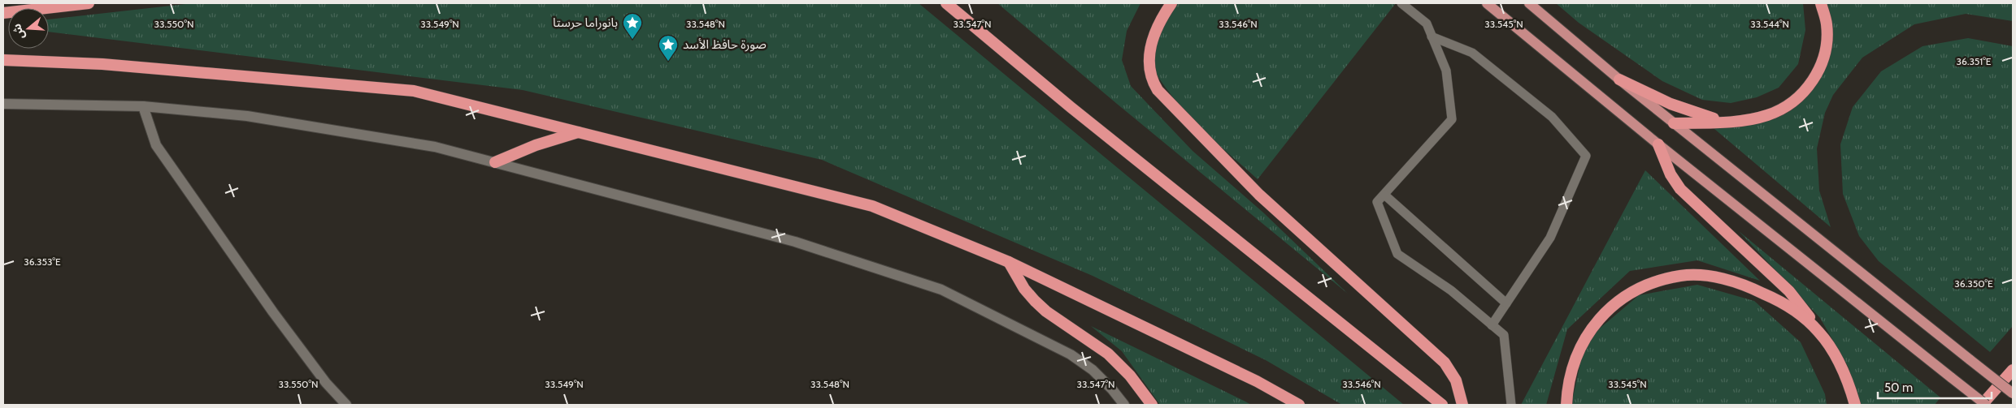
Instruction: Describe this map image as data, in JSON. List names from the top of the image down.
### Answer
{
  "places": {
    "place": ["بانوراما حرستا", "صورة حافظ الأسد"]
  },
  "scale_bar": "50 m",
  "north": "left",
  "coordinates": [
    "33.550°N",
    "33.549°N",
    "33.548°N",
    "33.547°N",
    "33.546°N",
    "33.545°N",
    "33.544°N",
    "36.351°E",
    "36.353°E",
    "36.350°E"
  ]
}
